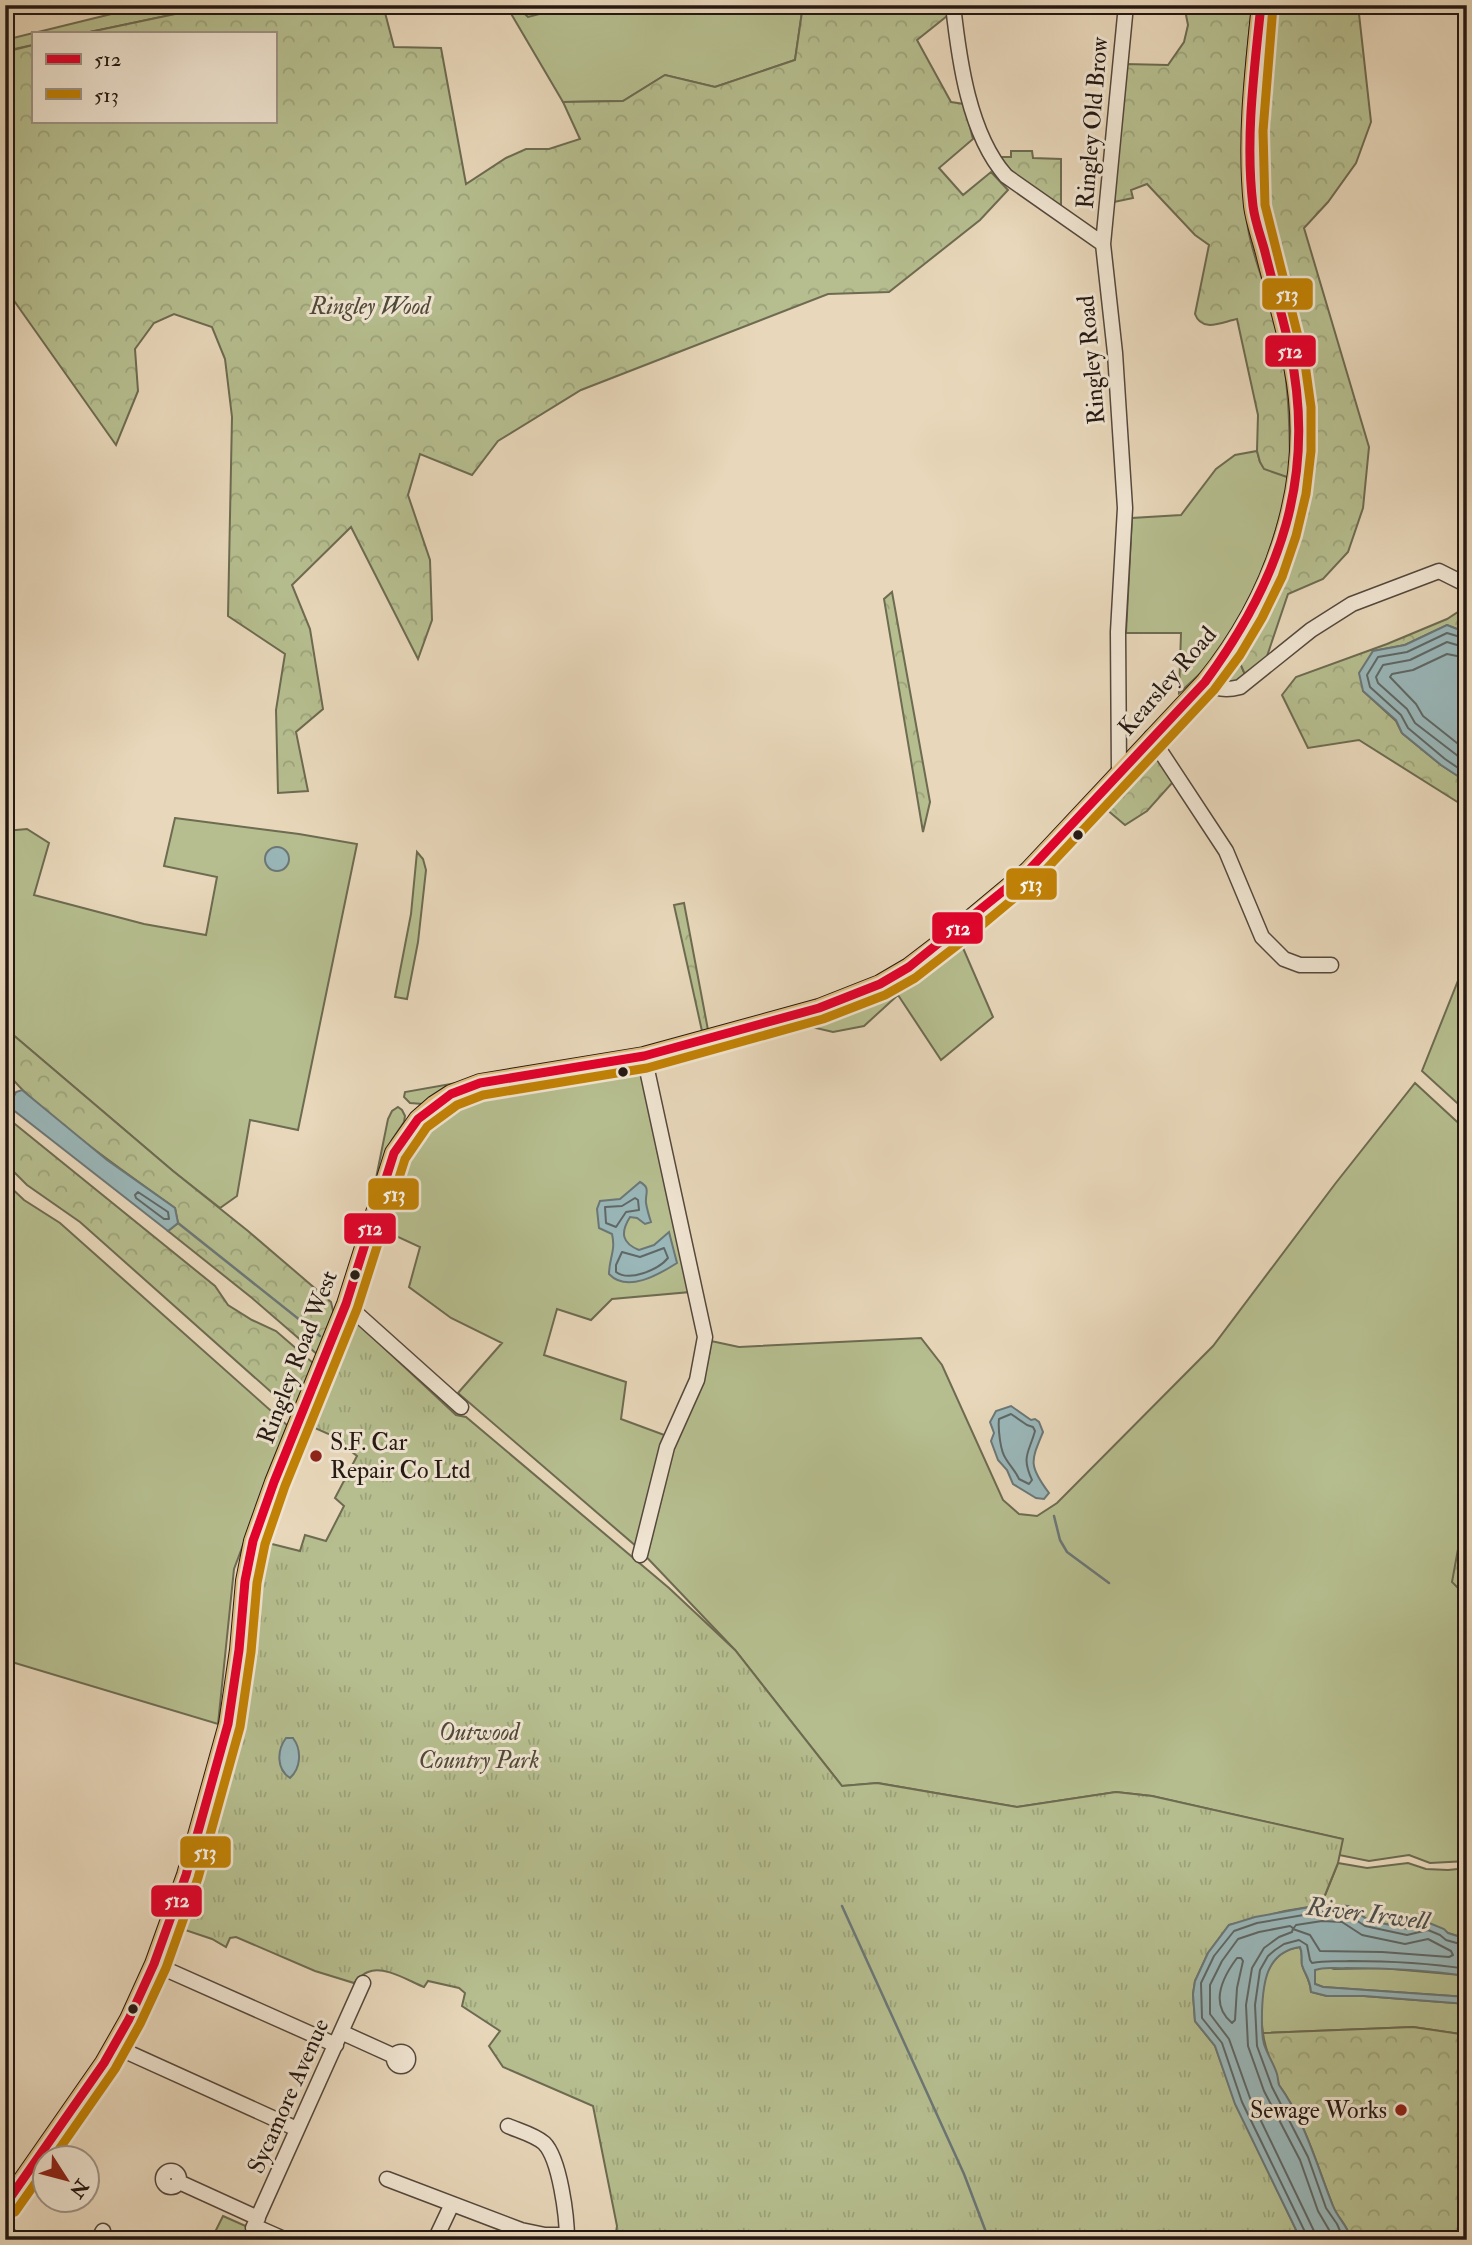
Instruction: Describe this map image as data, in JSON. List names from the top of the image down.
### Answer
{
  "streets": {
    "main road": ["Kearsley Road", "Ringley Road West"],
    "street": ["Ringley Old Brow", "Ringley Road", "Sycamore Avenue"]
  },
  "crossings": [
    ["Ringley Old Brow", "Ringley Road"],
    ["Ringley Road", "Kearsley Road"],
    ["Ringley Road", "Ringley Road West"],
    ["Kearsley Road", "Ringley Road West"]
  ],
  "water": ["River Irwell"],
  "parks": ["Ringley Wood", "Outwood Country Park"],
  "places": ["S.F. Car Repair Co Ltd", "Sewage Works"],
  "lines": ["transit line 512", "transit line 513"],
  "legend": ["512", "513"],
  "north": "bottom right"
}
